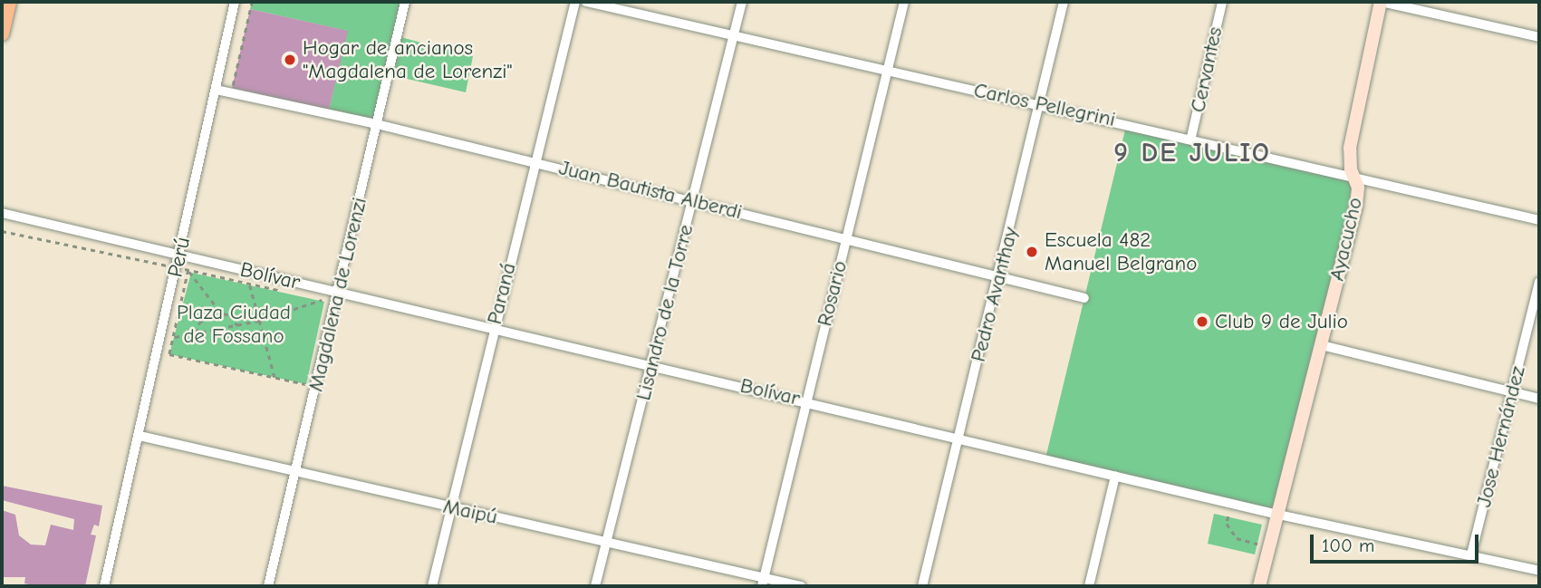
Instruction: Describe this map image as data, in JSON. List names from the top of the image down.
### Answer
{
  "streets": {
    "street": [
      "Cervantes",
      "Carlos Pellegrini",
      "Juan Bautista Alberdi",
      "Ayacucho",
      "Perú",
      "Bolívar",
      "Paraná",
      "Rosario",
      "Magdalena de Lorenzi",
      "Pedro Avanthay",
      "Lisandro de la Torre",
      "Jose Hernández",
      "Maipú"
    ]
  },
  "crossings": [
    ["Cervantes", "Carlos Pellegrini"],
    ["Carlos Pellegrini", "Ayacucho"],
    ["Carlos Pellegrini", "Rosario"],
    ["Carlos Pellegrini", "Pedro Avanthay"],
    ["Carlos Pellegrini", "Lisandro de la Torre"],
    ["Juan Bautista Alberdi", "Perú"],
    ["Juan Bautista Alberdi", "Paraná"],
    ["Juan Bautista Alberdi", "Rosario"],
    ["Juan Bautista Alberdi", "Magdalena de Lorenzi"],
    ["Juan Bautista Alberdi", "Pedro Avanthay"],
    ["Juan Bautista Alberdi", "Lisandro de la Torre"],
    ["Ayacucho", "Bolívar"],
    ["Perú", "Bolívar"],
    ["Perú", "Maipú"],
    ["Bolívar", "Paraná"],
    ["Bolívar", "Rosario"],
    ["Bolívar", "Magdalena de Lorenzi"],
    ["Bolívar", "Pedro Avanthay"],
    ["Bolívar", "Lisandro de la Torre"],
    ["Bolívar", "Jose Hernández"],
    ["Paraná", "Maipú"],
    ["Rosario", "Maipú"],
    ["Magdalena de Lorenzi", "Maipú"],
    ["Lisandro de la Torre", "Maipú"]
  ],
  "districts": ["9 DE JULIO"],
  "parks": ["Plaza Ciudad de Fossano"],
  "places": ["Hogar de ancianos \"Magdalena de Lorenzi\"", "Escuela 482 Manuel Belgrano", "Club 9 de Julio"],
  "scale_bar": "100 m"
}
